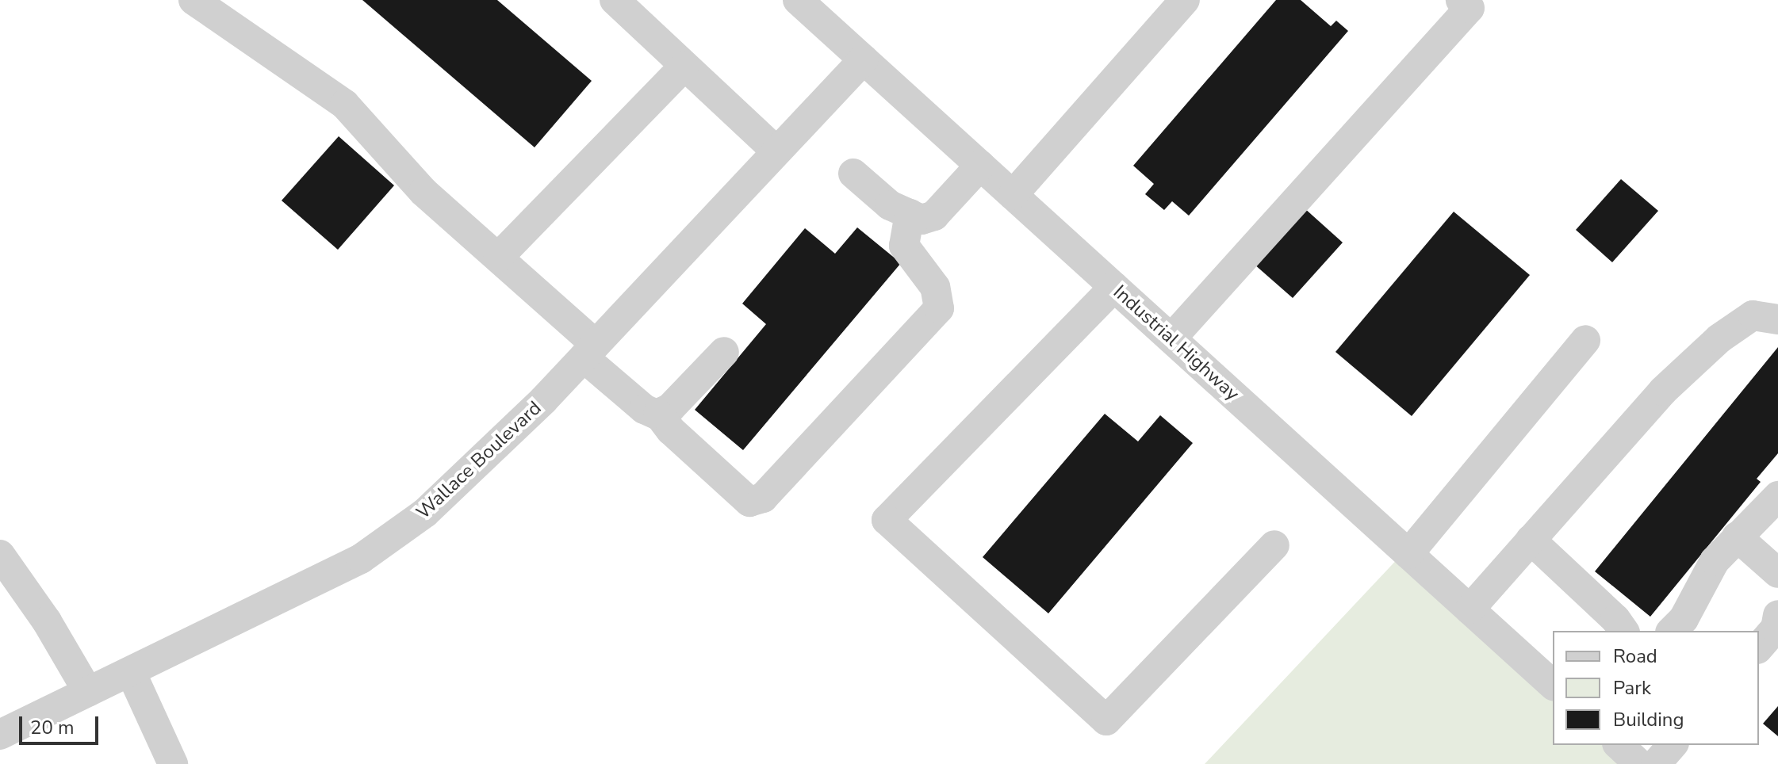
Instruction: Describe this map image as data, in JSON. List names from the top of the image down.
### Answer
{
  "streets": {
    "street": ["Industrial Highway", "Wallace Boulevard"]
  },
  "crossings": [
    ["Industrial Highway", "Wallace Boulevard"]
  ],
  "legend": ["Road", "Park", "Building"],
  "scale_bar": "20 m"
}
